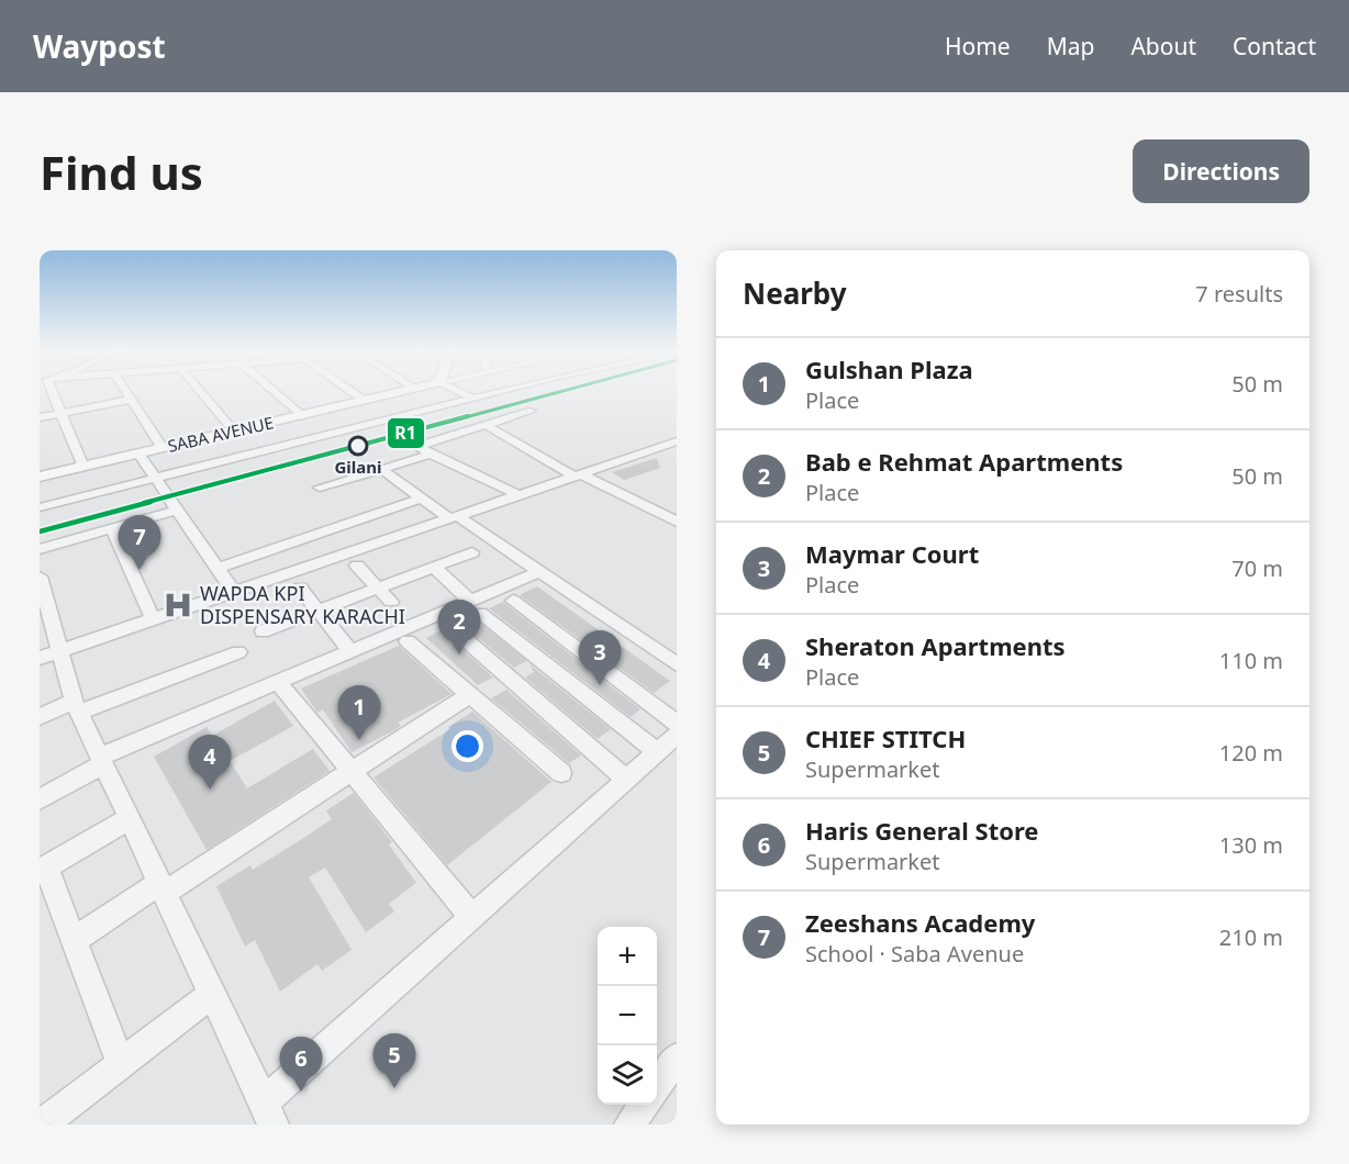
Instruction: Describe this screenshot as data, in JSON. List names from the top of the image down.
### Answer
{
  "streets": {
    "main road": ["SABA AVENUE"]
  },
  "places": {
    "other": ["Gilani"],
    "hospital": ["WAPDA KPI DISPENSARY KARACHI"]
  },
  "lines": ["transit line R1"],
  "page": {
    "header": "Waypost",
    "nav": [
      "Home",
      "Map",
      "About",
      "Contact"
    ],
    "buttons": "Directions",
    "title": "Find us",
    "heading": ["Nearby", "7 results"],
    "list": [
      {
        "mark": "1",
        "name": "Gulshan Plaza",
        "note": "Place",
        "value": "50 m"
      },
      {
        "mark": "2",
        "name": "Bab e Rehmat Apartments",
        "note": "Place",
        "value": "50 m"
      },
      {
        "mark": "3",
        "name": "Maymar Court",
        "note": "Place",
        "value": "70 m"
      },
      {
        "mark": "4",
        "name": "Sheraton Apartments",
        "note": "Place",
        "value": "110 m"
      },
      {
        "mark": "5",
        "name": "CHIEF STITCH",
        "note": "Supermarket",
        "value": "120 m"
      },
      {
        "mark": "6",
        "name": "Haris General Store",
        "note": "Supermarket",
        "value": "130 m"
      },
      {
        "mark": "7",
        "name": "Zeeshans Academy",
        "note": "School · Saba Avenue",
        "value": "210 m"
      }
    ],
    "pins": [
      "7",
      "2",
      "3",
      "1",
      "4",
      "5",
      "6"
    ],
    "map_buttons": ["+", "−"]
  }
}
